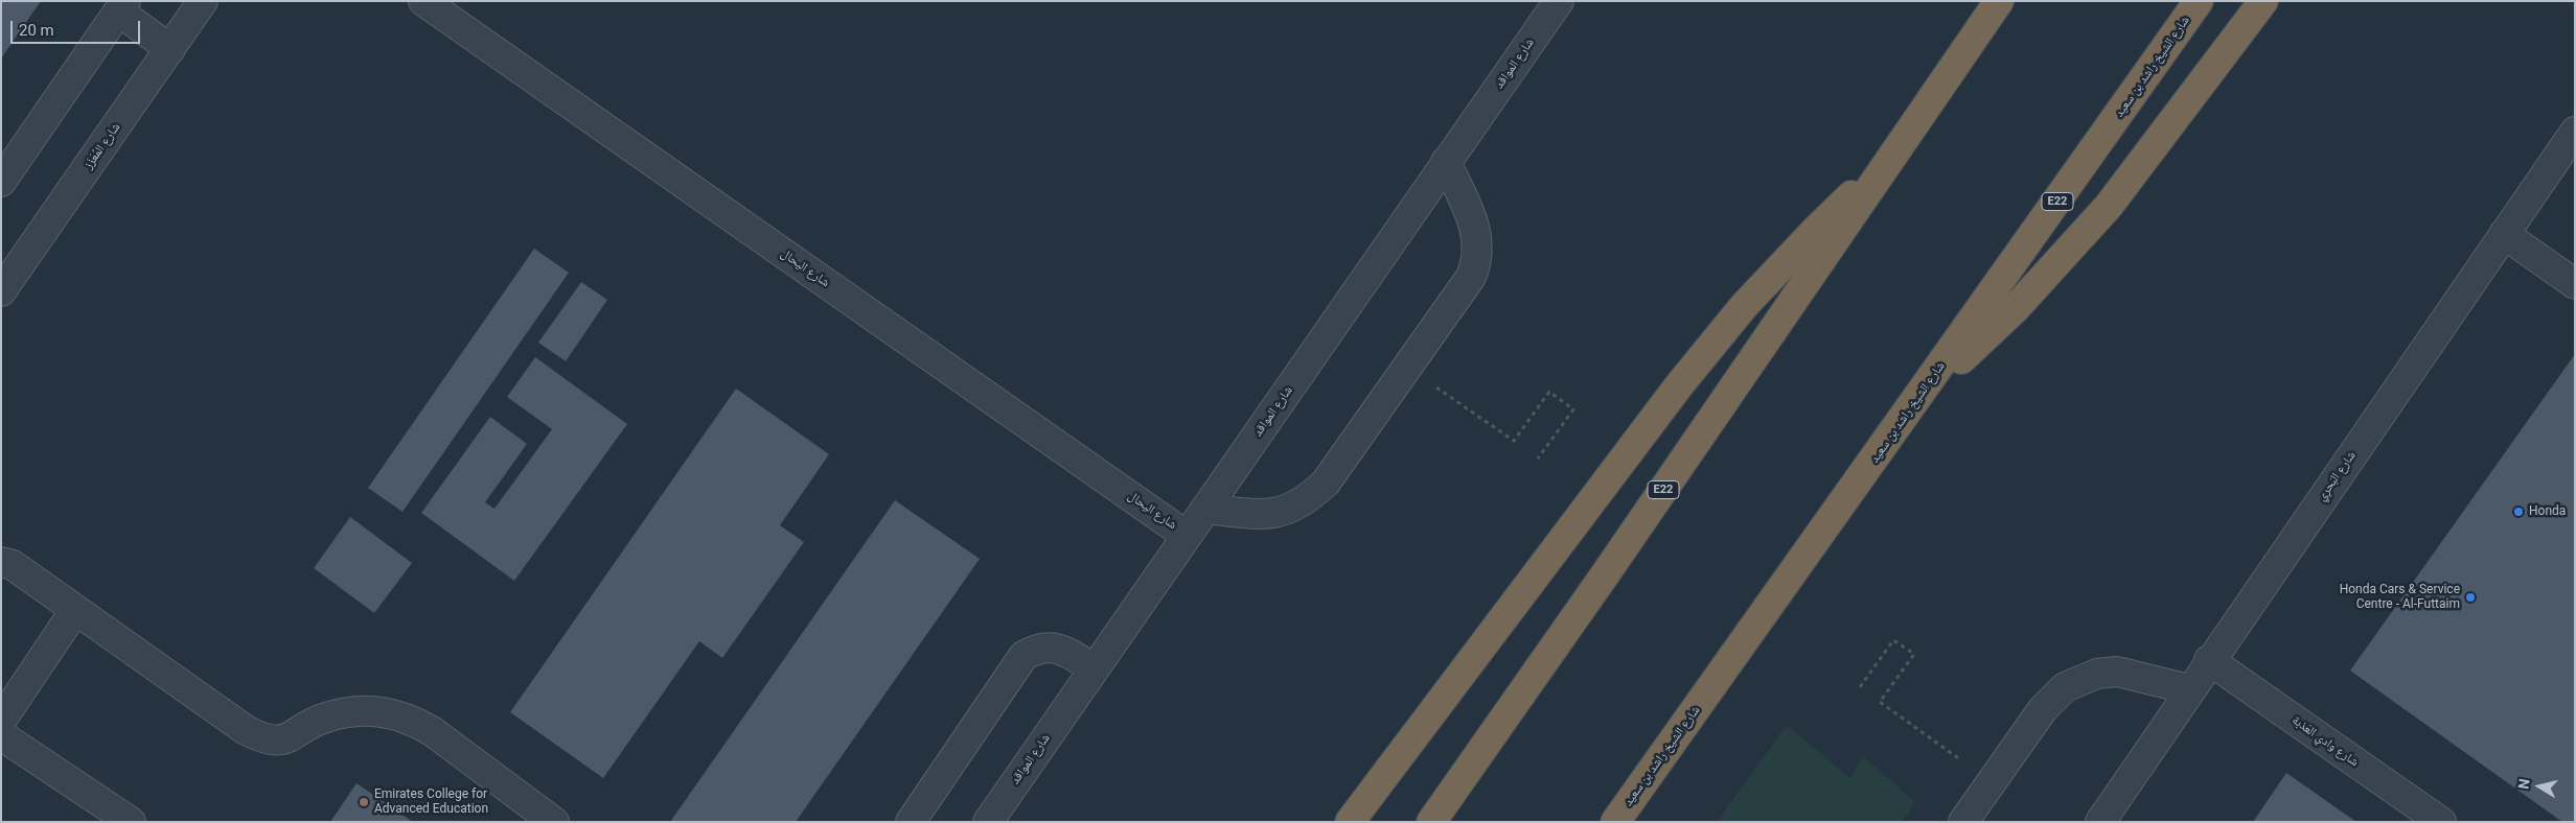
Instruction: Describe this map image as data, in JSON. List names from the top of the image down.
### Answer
{
  "streets": {
    "highway": ["شارع الشيخ راشد بن سعيد", "E22"],
    "street": [
      "شارع المواقد",
      "شارع المُعَزَز",
      "شارع اليحال",
      "شارع البَحرِي",
      "شارع وادي العَذبة"
    ]
  },
  "crossings": [
    ["شارع المواقد", "شارع اليحال"],
    ["شارع البَحرِي", "شارع وادي العَذبة"]
  ],
  "places": ["Honda", "Honda Cars & Service Centre - Al-Futtaim", "Emirates College for Advanced Education"],
  "scale_bar": "20 m",
  "north": "left"
}
